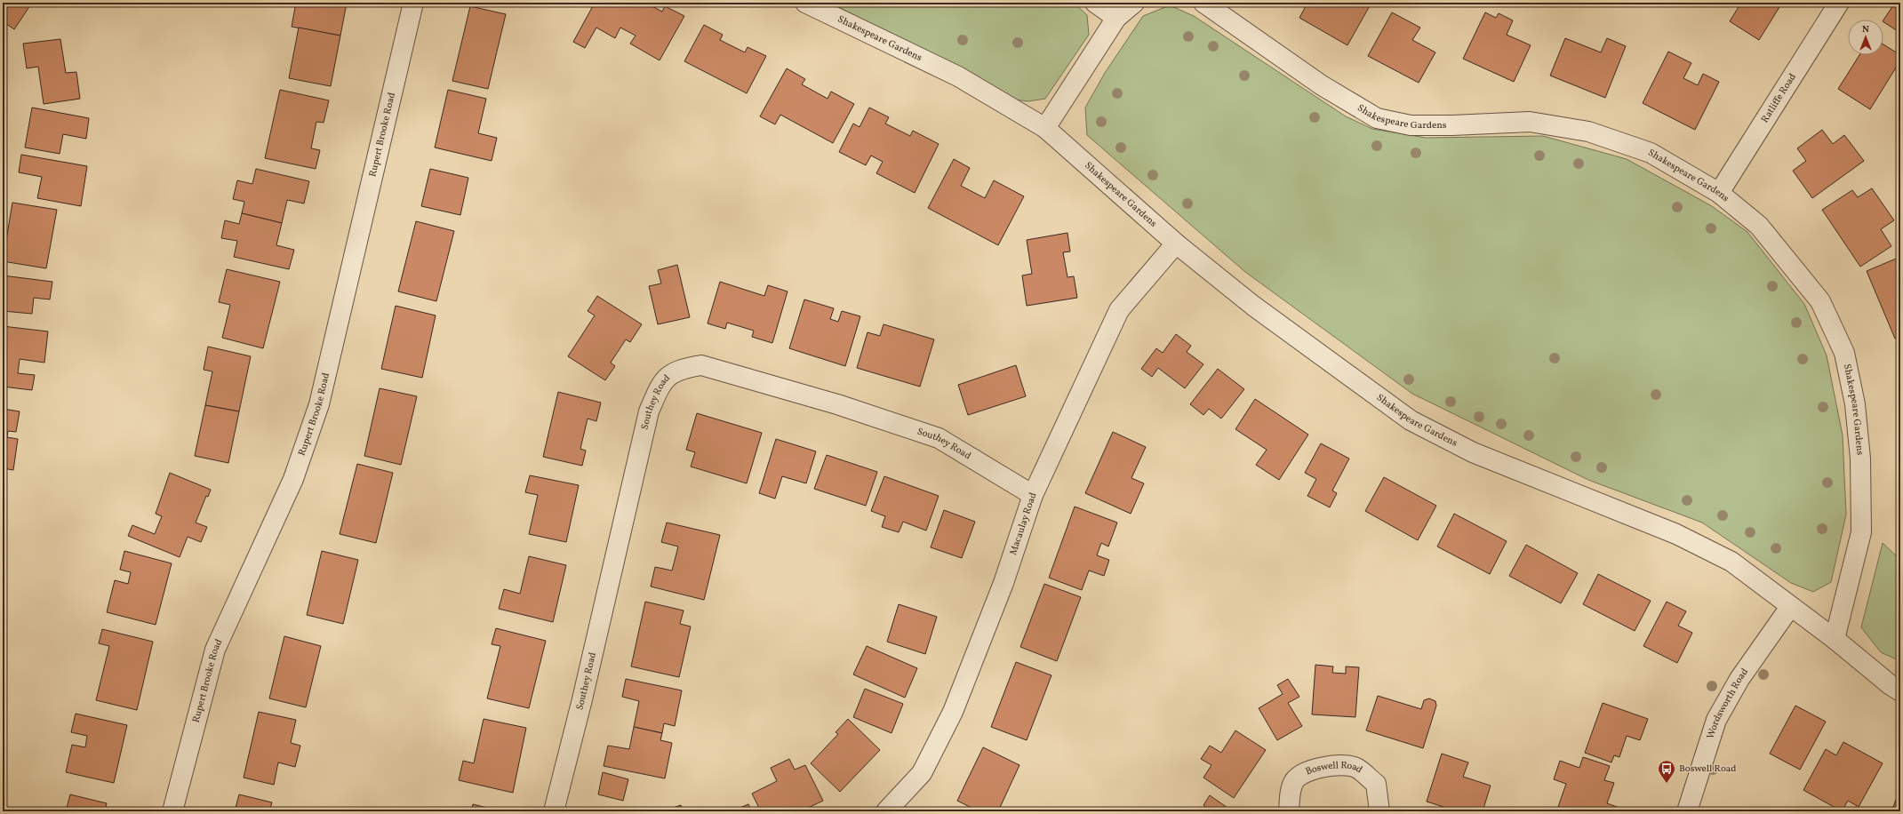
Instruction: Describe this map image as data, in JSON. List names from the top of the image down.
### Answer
{
  "streets": {
    "street": [
      "Shakespeare Gardens",
      "Ratliffe Road",
      "Rupert Brooke Road",
      "Southey Road",
      "Macaulay Road",
      "Wordsworth Road",
      "Boswell Road"
    ]
  },
  "crossings": [
    ["Shakespeare Gardens", "Ratliffe Road"],
    ["Shakespeare Gardens", "Macaulay Road"],
    ["Shakespeare Gardens", "Wordsworth Road"],
    ["Southey Road", "Macaulay Road"]
  ],
  "places": {
    "bus stop": ["Boswell Road"]
  },
  "north": "top"
}
